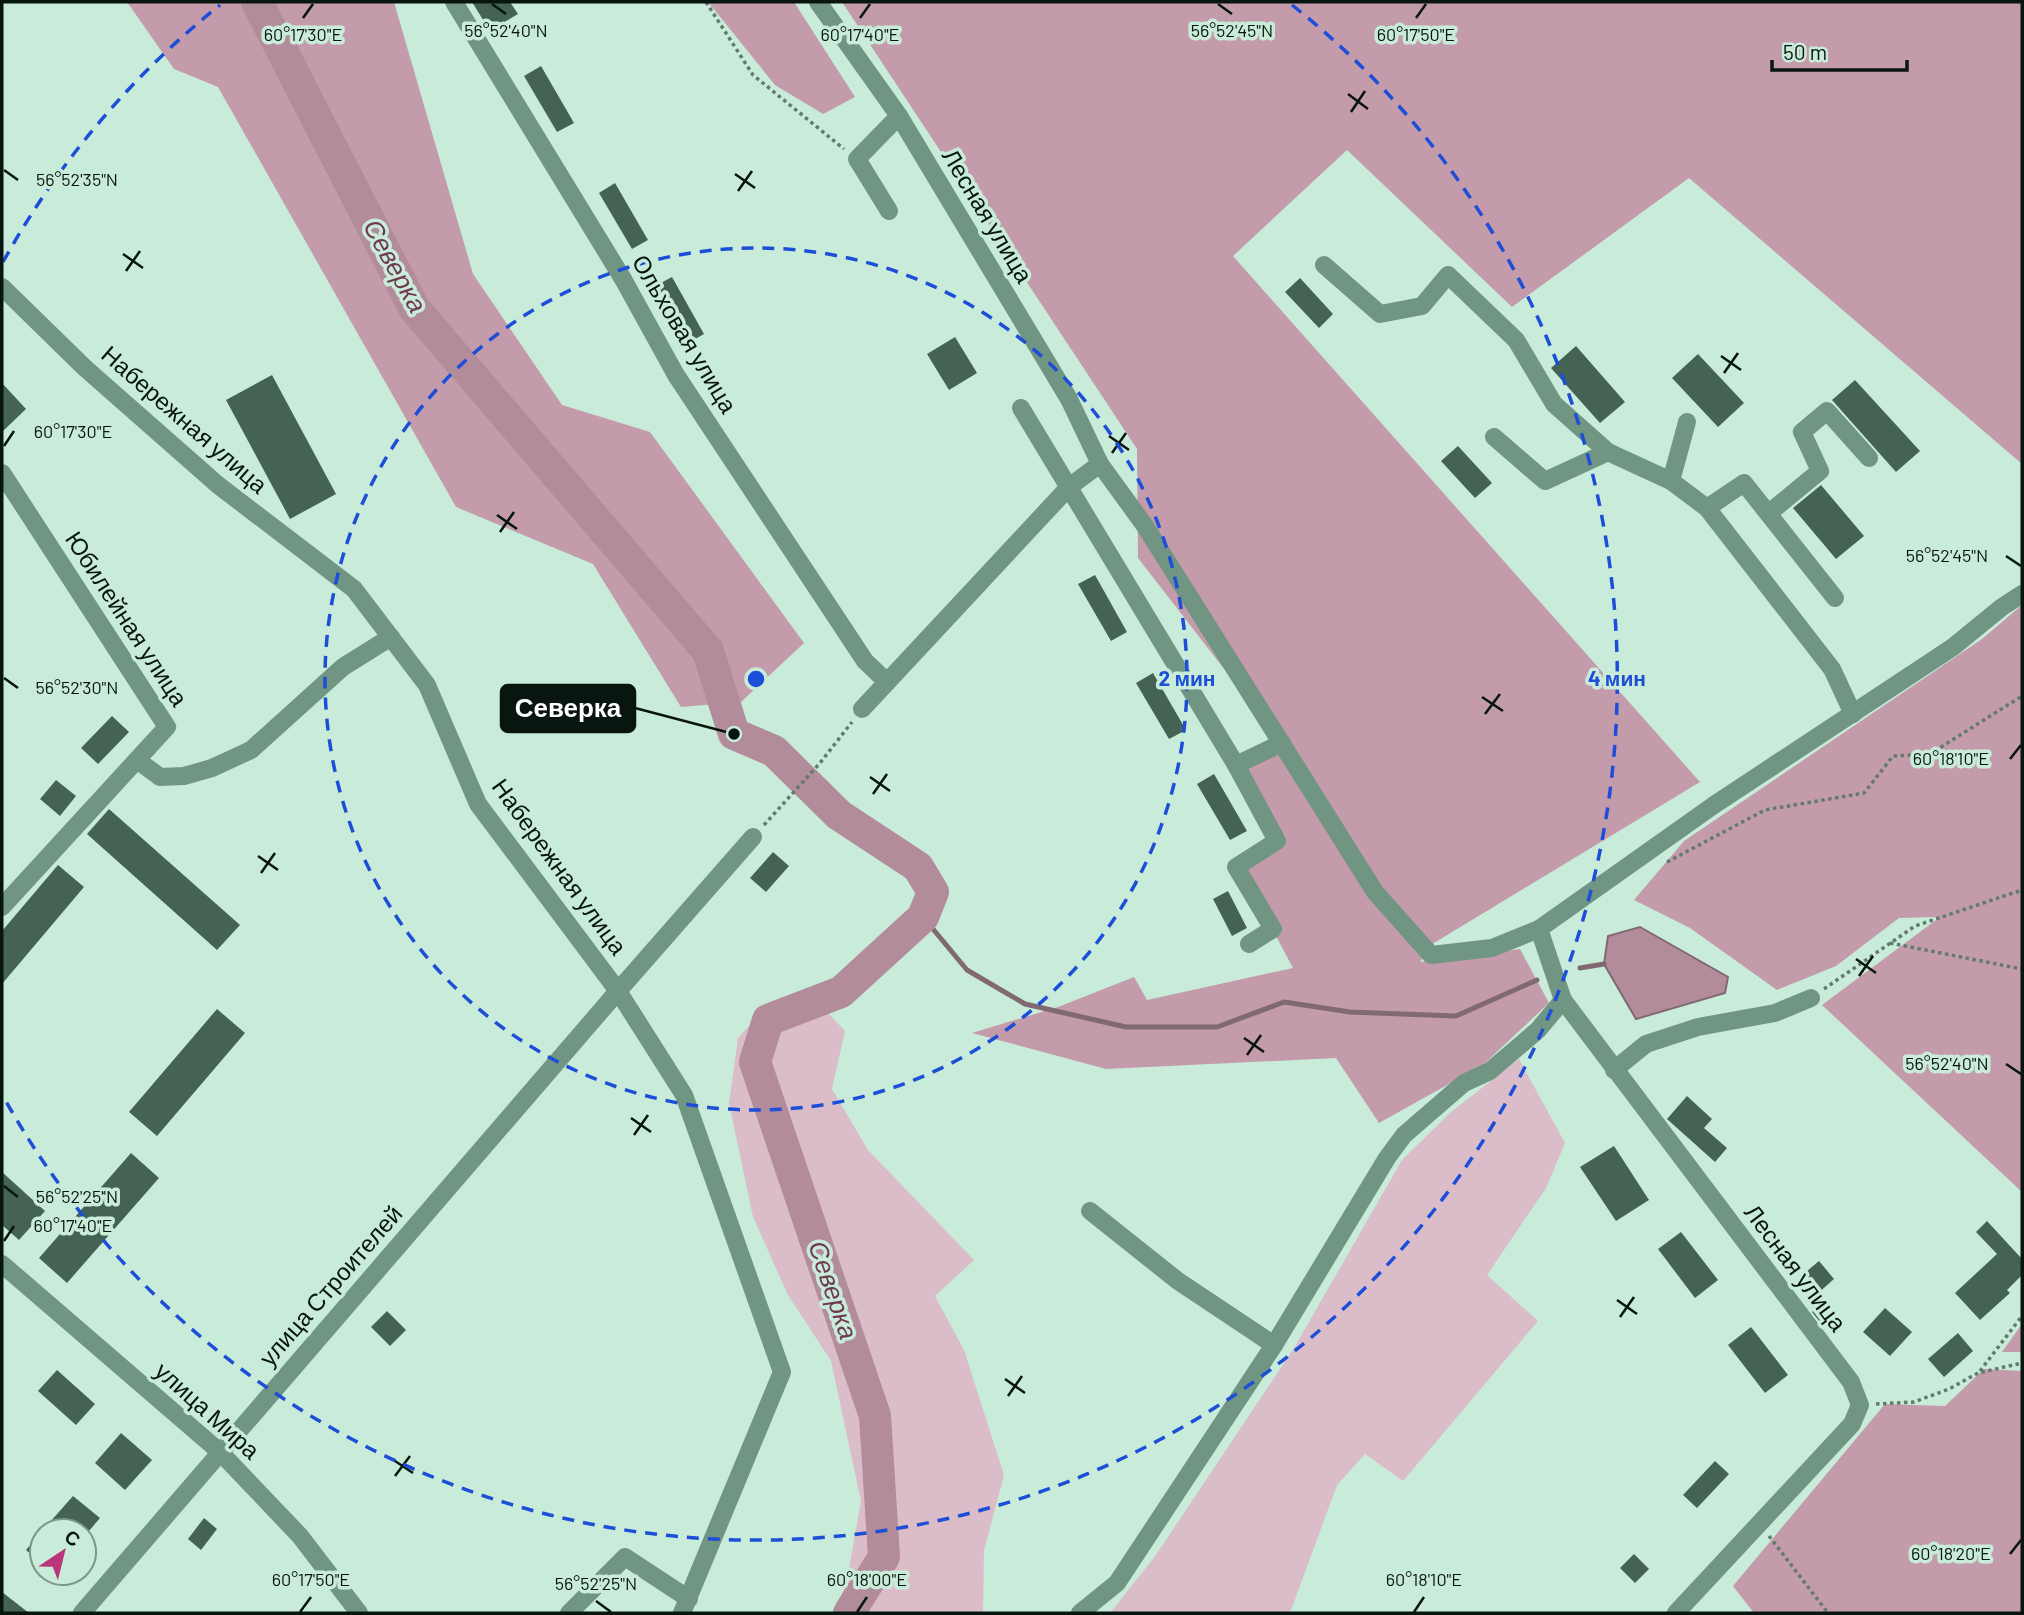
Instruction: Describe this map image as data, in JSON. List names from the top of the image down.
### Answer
{
  "streets": {
    "street": [
      "Лесная улица",
      "Ольховая улица",
      "Набережная улица",
      "Юбилейная улица",
      "улица Строителей",
      "улица Мира"
    ]
  },
  "crossings": [
    ["Набережная улица", "улица Строителей"],
    ["улица Строителей", "улица Мира"]
  ],
  "water": ["Северка"],
  "places": ["Северка"],
  "scale_bar": "50 m",
  "north": "top right",
  "coordinates": [
    "56°52'40\"N",
    "56°52'45\"N",
    "60°17'30\"E",
    "60°17'40\"E",
    "60°17'50\"E",
    "56°52'35\"N",
    "56°52'30\"N",
    "60°18'10\"E",
    "56°52'25\"N",
    "60°18'20\"E",
    "60°18'00\"E"
  ],
  "rings": ["2 мин", "4 мин"]
}
